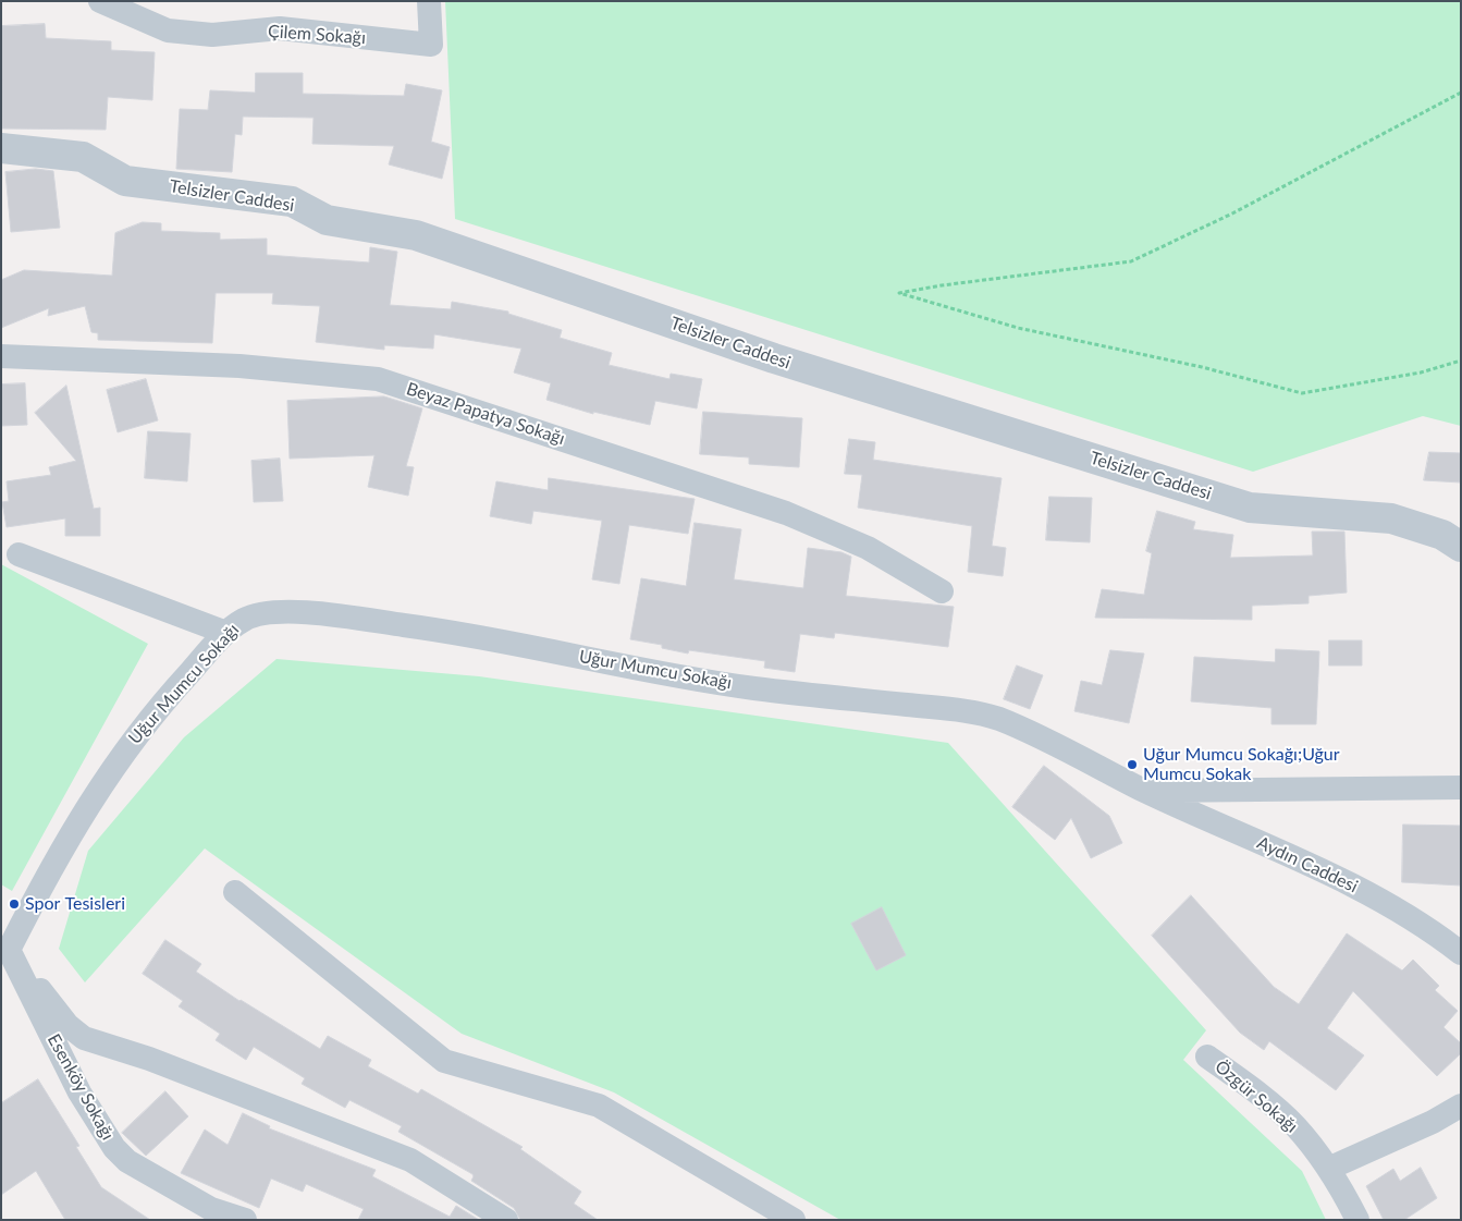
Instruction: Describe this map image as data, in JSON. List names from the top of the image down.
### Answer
{
  "streets": {
    "street": [
      "Çilem Sokağı",
      "Telsizler Caddesi",
      "Beyaz Papatya Sokağı",
      "Uğur Mumcu Sokağı",
      "Aydın Caddesi",
      "Esenköy Sokağı",
      "Özgür Sokağı"
    ]
  },
  "crossings": [
    ["Uğur Mumcu Sokağı", "Aydın Caddesi"],
    ["Uğur Mumcu Sokağı", "Esenköy Sokağı"]
  ],
  "places": ["Uğur Mumcu Sokağı;Uğur Mumcu Sokak", "Spor Tesisleri"]
}
